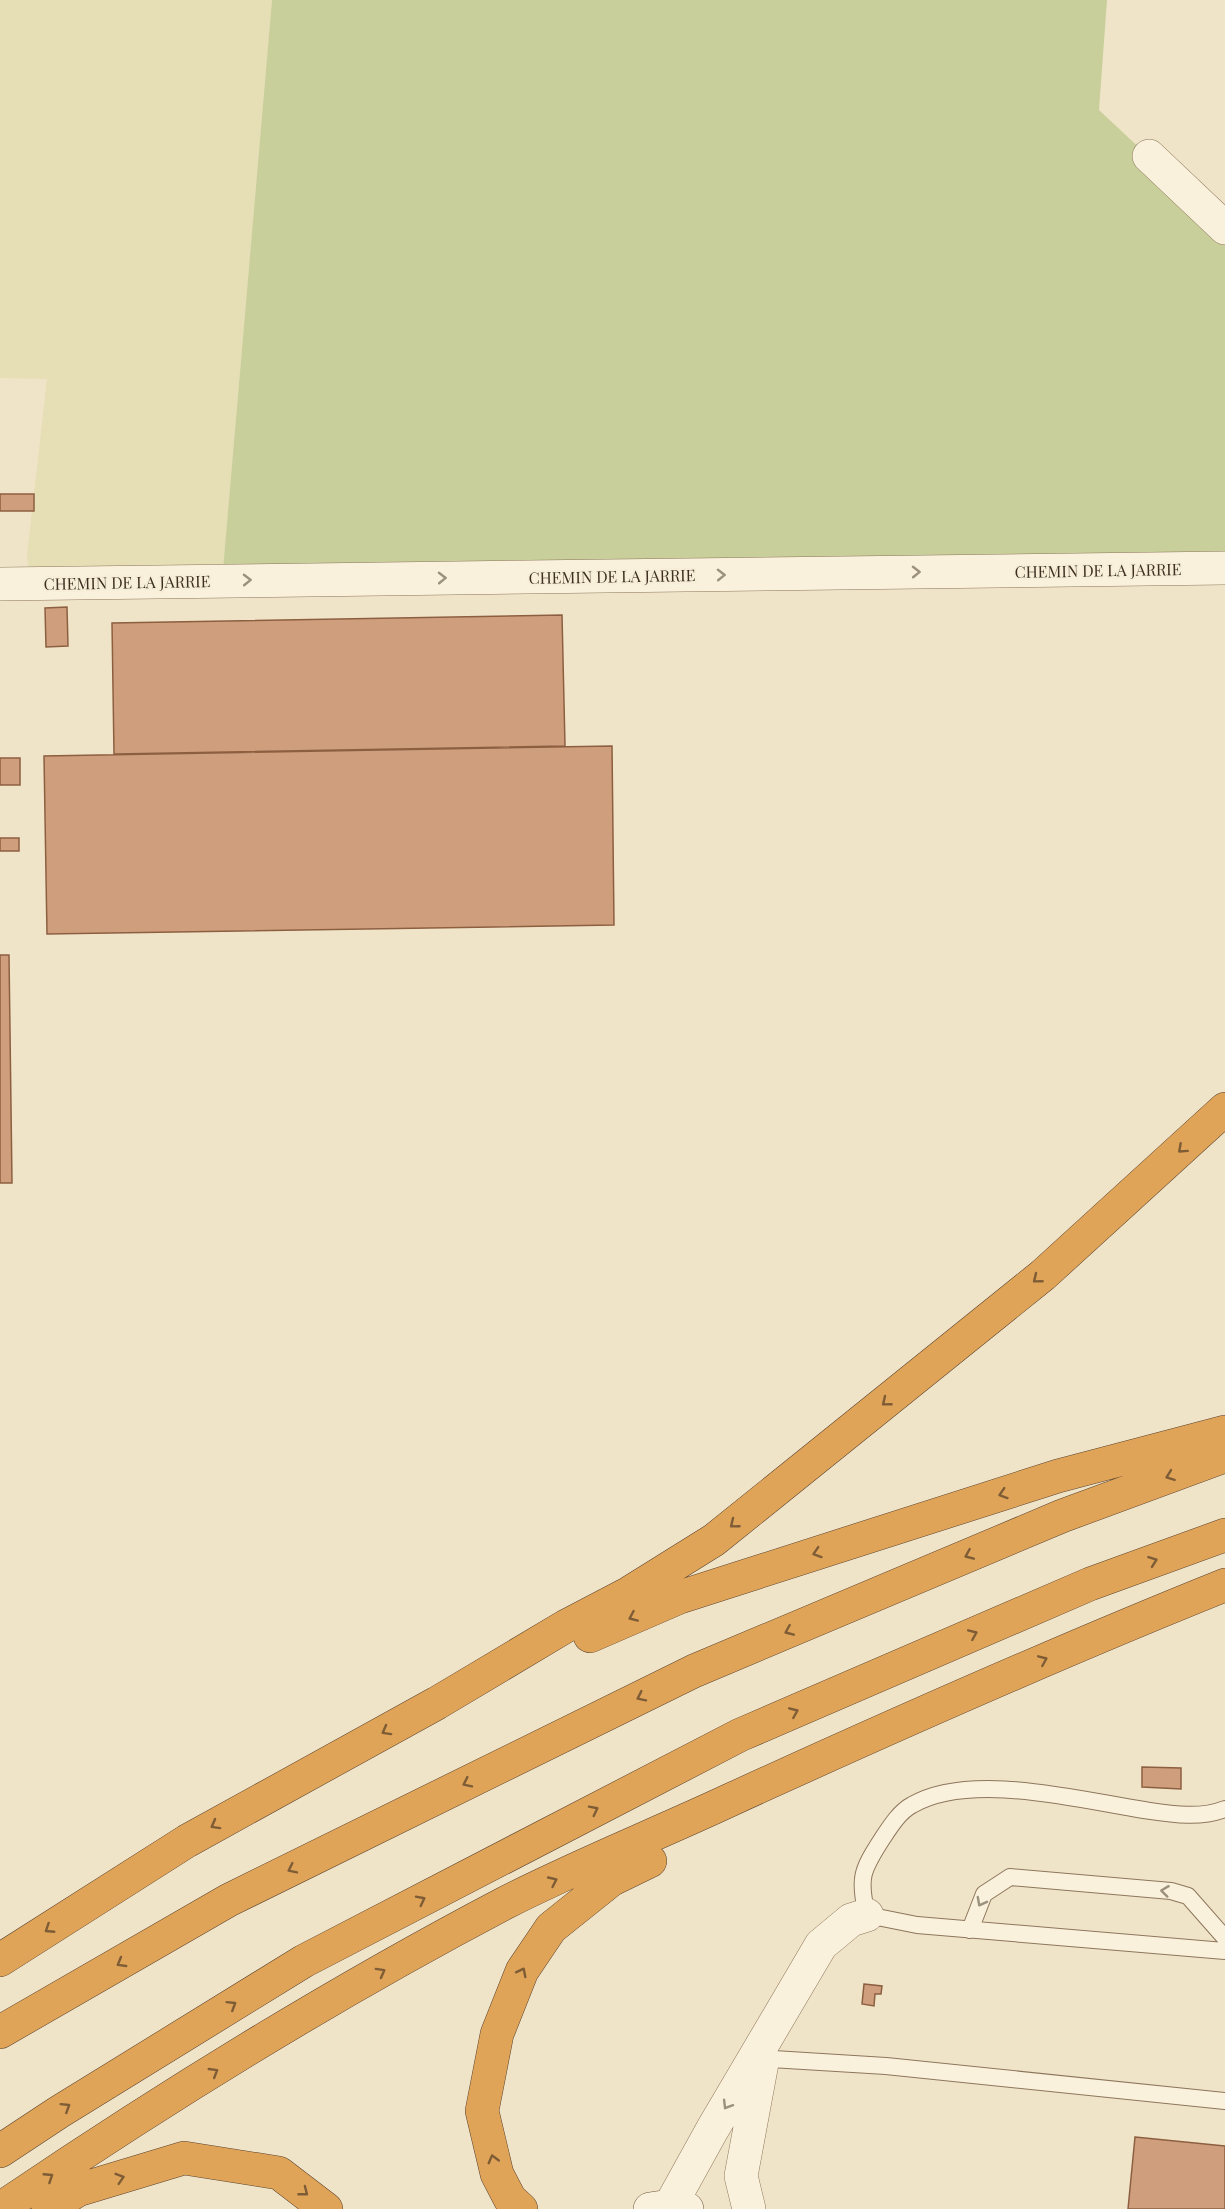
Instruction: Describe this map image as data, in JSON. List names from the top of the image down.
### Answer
{
  "streets": {
    "street": ["CHEMIN DE LA JARRIE"]
  },
  "one_way": ["CHEMIN DE LA JARRIE"]
}
